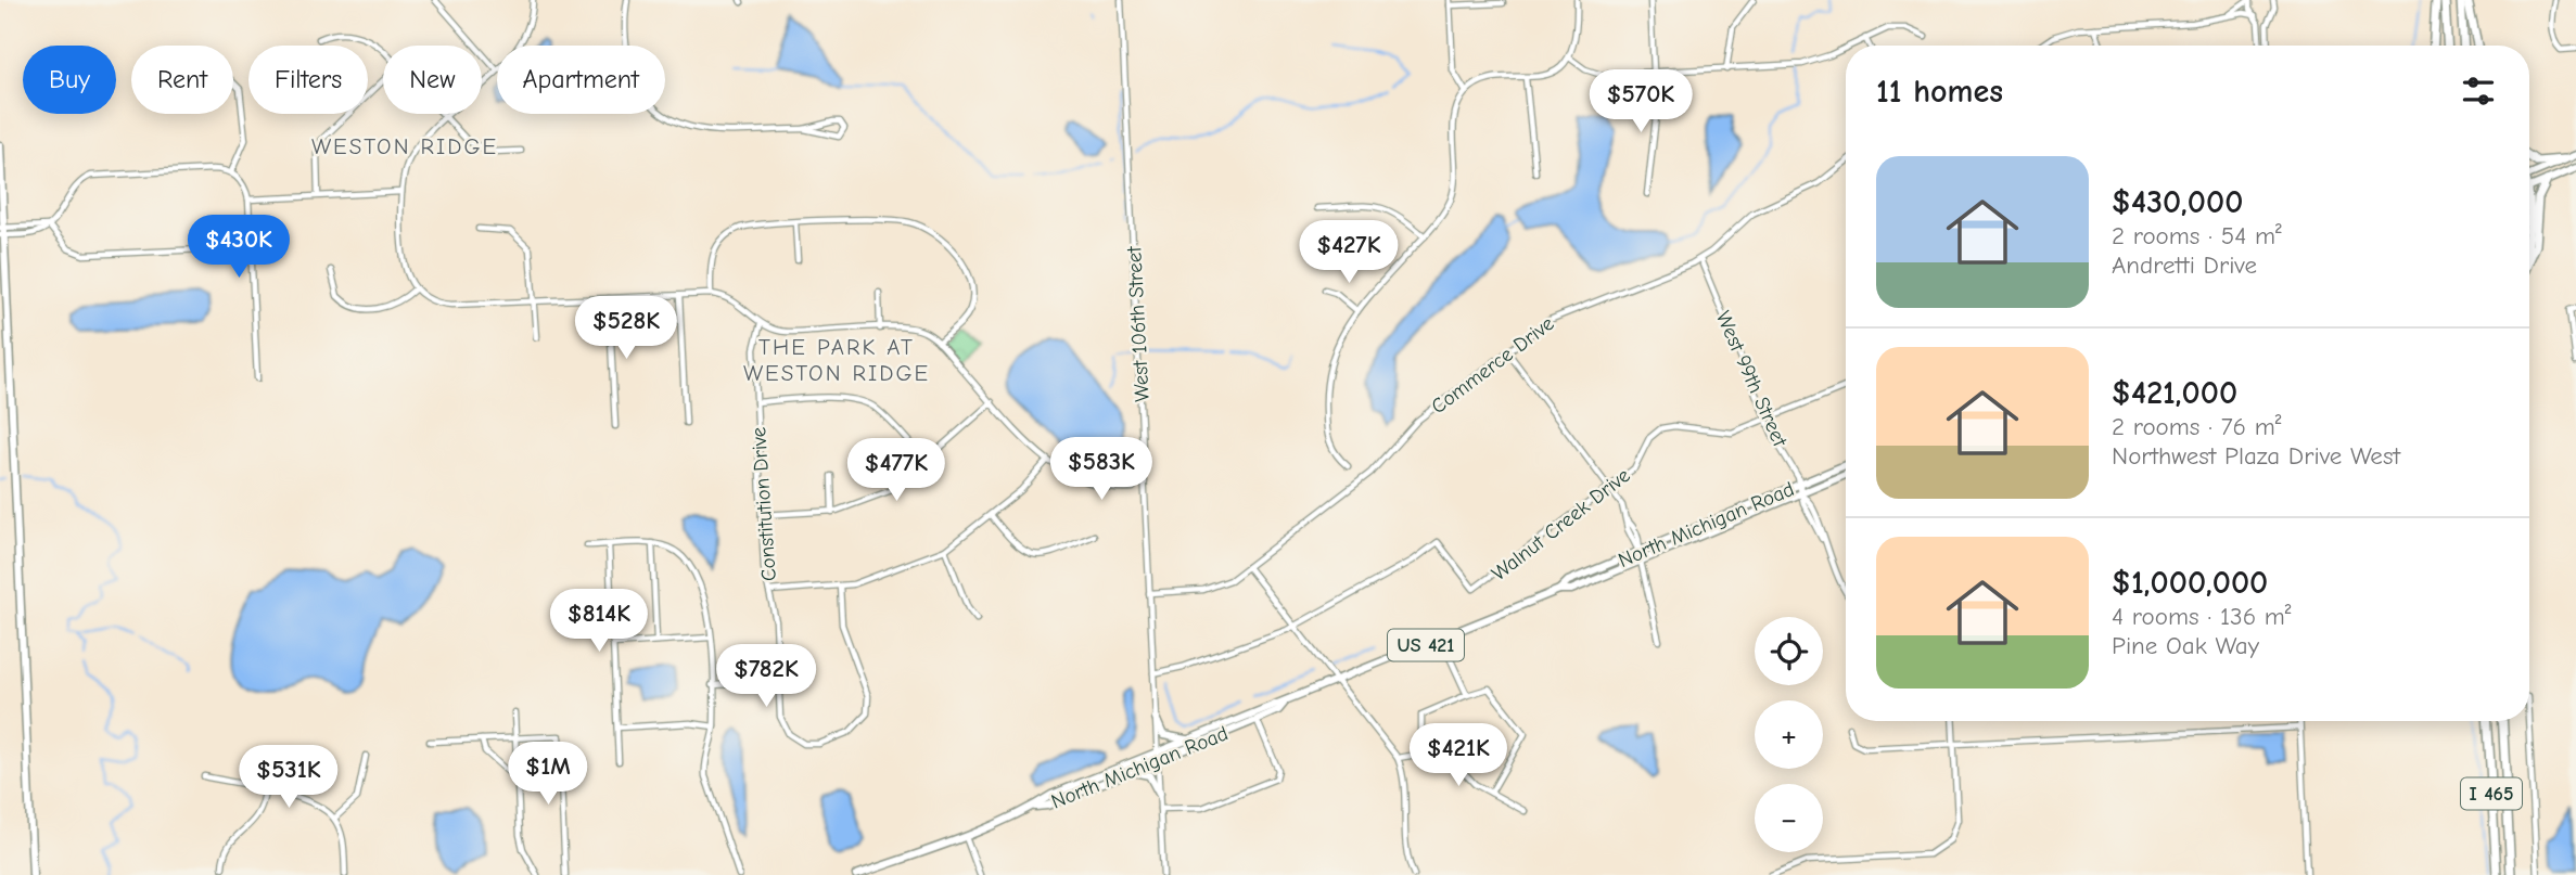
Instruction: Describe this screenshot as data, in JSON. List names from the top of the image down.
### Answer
{
  "streets": {
    "highway": ["I 465"],
    "main road": ["North Michigan Road", "US 421"],
    "street": [
      "West 106th Street",
      "Commerce Drive",
      "West 99th Street",
      "Constitution Drive",
      "Walnut Creek Drive"
    ]
  },
  "crossings": [
    ["West 106th Street", "Commerce Drive"],
    ["West 106th Street", "Walnut Creek Drive"],
    ["West 106th Street", "North Michigan Road"],
    ["Commerce Drive", "West 99th Street"],
    ["West 99th Street", "Walnut Creek Drive"],
    ["West 99th Street", "North Michigan Road"]
  ],
  "districts": ["WESTON RIDGE", "THE PARK AT WESTON RIDGE"],
  "page": {
    "chip": [
      "Buy",
      "Rent",
      "Filters",
      "New",
      "Apartment"
    ],
    "heading": "11 homes",
    "price": [
      "$570K",
      "$430K",
      "$427K",
      "$528K",
      "$583K",
      "$477K",
      "$814K",
      "$782K",
      "$421K",
      "$1M",
      "$531K"
    ],
    "list": [
      {
        "name": "$430,000",
        "note": "2 rooms · 54 m² · Andretti Drive"
      },
      {
        "name": "$421,000",
        "note": "2 rooms · 76 m² · Northwest Plaza Drive West"
      },
      {
        "name": "$1,000,000",
        "note": "4 rooms · 136 m² · Pine Oak Way"
      }
    ],
    "map_buttons": ["+", "−"]
  }
}
